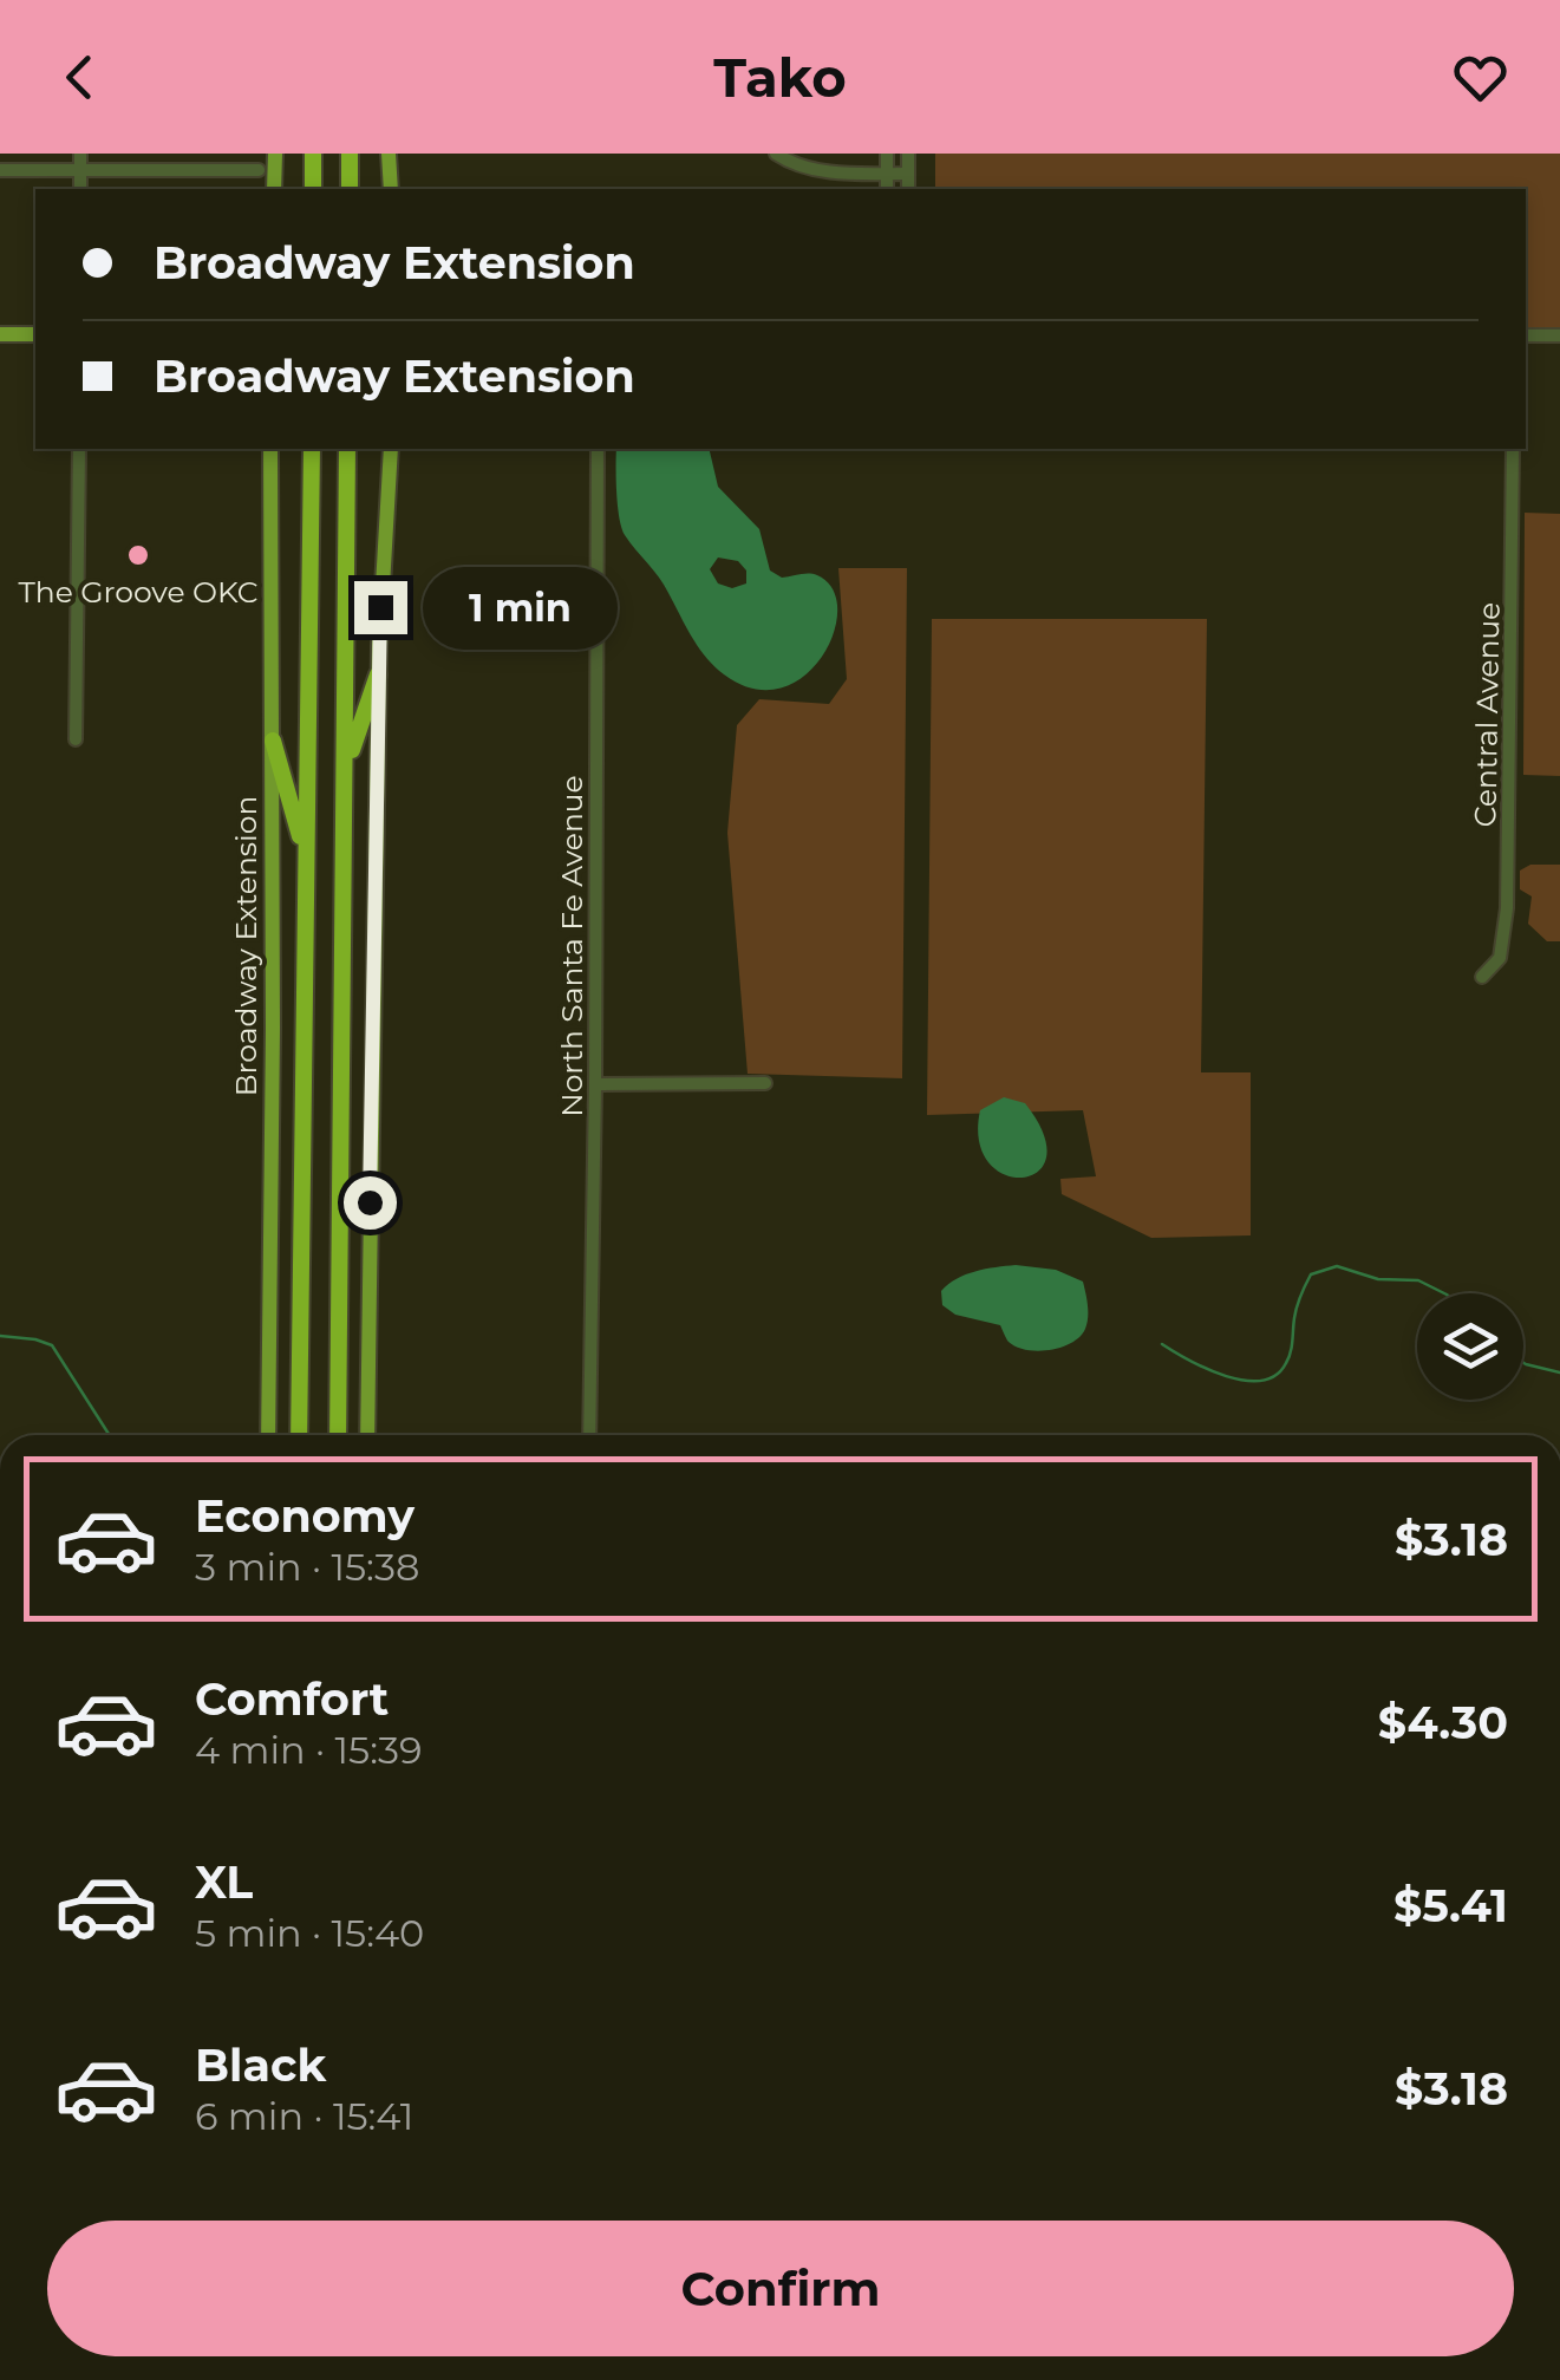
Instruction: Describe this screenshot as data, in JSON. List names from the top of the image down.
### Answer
{
  "streets": {
    "highway": ["Broadway Extension"],
    "street": ["Central Avenue", "North Santa Fe Avenue"]
  },
  "places": ["The Groove OKC"],
  "page": {
    "header": "Tako",
    "banner": ["Broadway Extension", "Broadway Extension"],
    "bubble": "1 min",
    "list": [
      {
        "name": "Economy",
        "note": "3 min · 15:38",
        "value": "$3.18"
      },
      {
        "name": "Comfort",
        "note": "4 min · 15:39",
        "value": "$4.30"
      },
      {
        "name": "XL",
        "note": "5 min · 15:40",
        "value": "$5.41"
      },
      {
        "name": "Black",
        "note": "6 min · 15:41",
        "value": "$3.18"
      }
    ],
    "buttons": "Confirm"
  }
}
